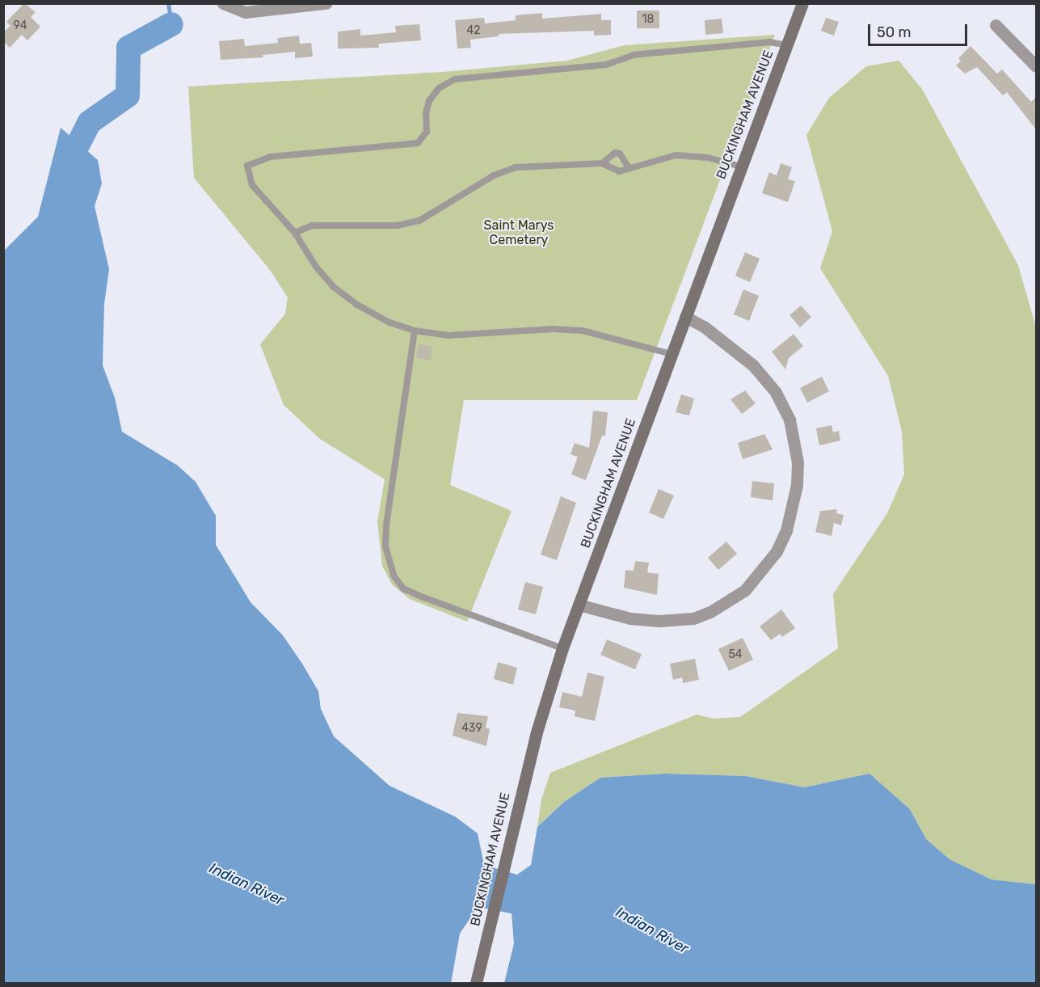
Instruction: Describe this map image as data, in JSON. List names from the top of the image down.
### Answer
{
  "streets": {
    "main road": ["BUCKINGHAM AVENUE"]
  },
  "water": ["Indian River"],
  "parks": ["Saint Marys Cemetery"],
  "house_numbers": [
    "18",
    "94",
    "42",
    "54",
    "439"
  ],
  "scale_bar": "50 m"
}
